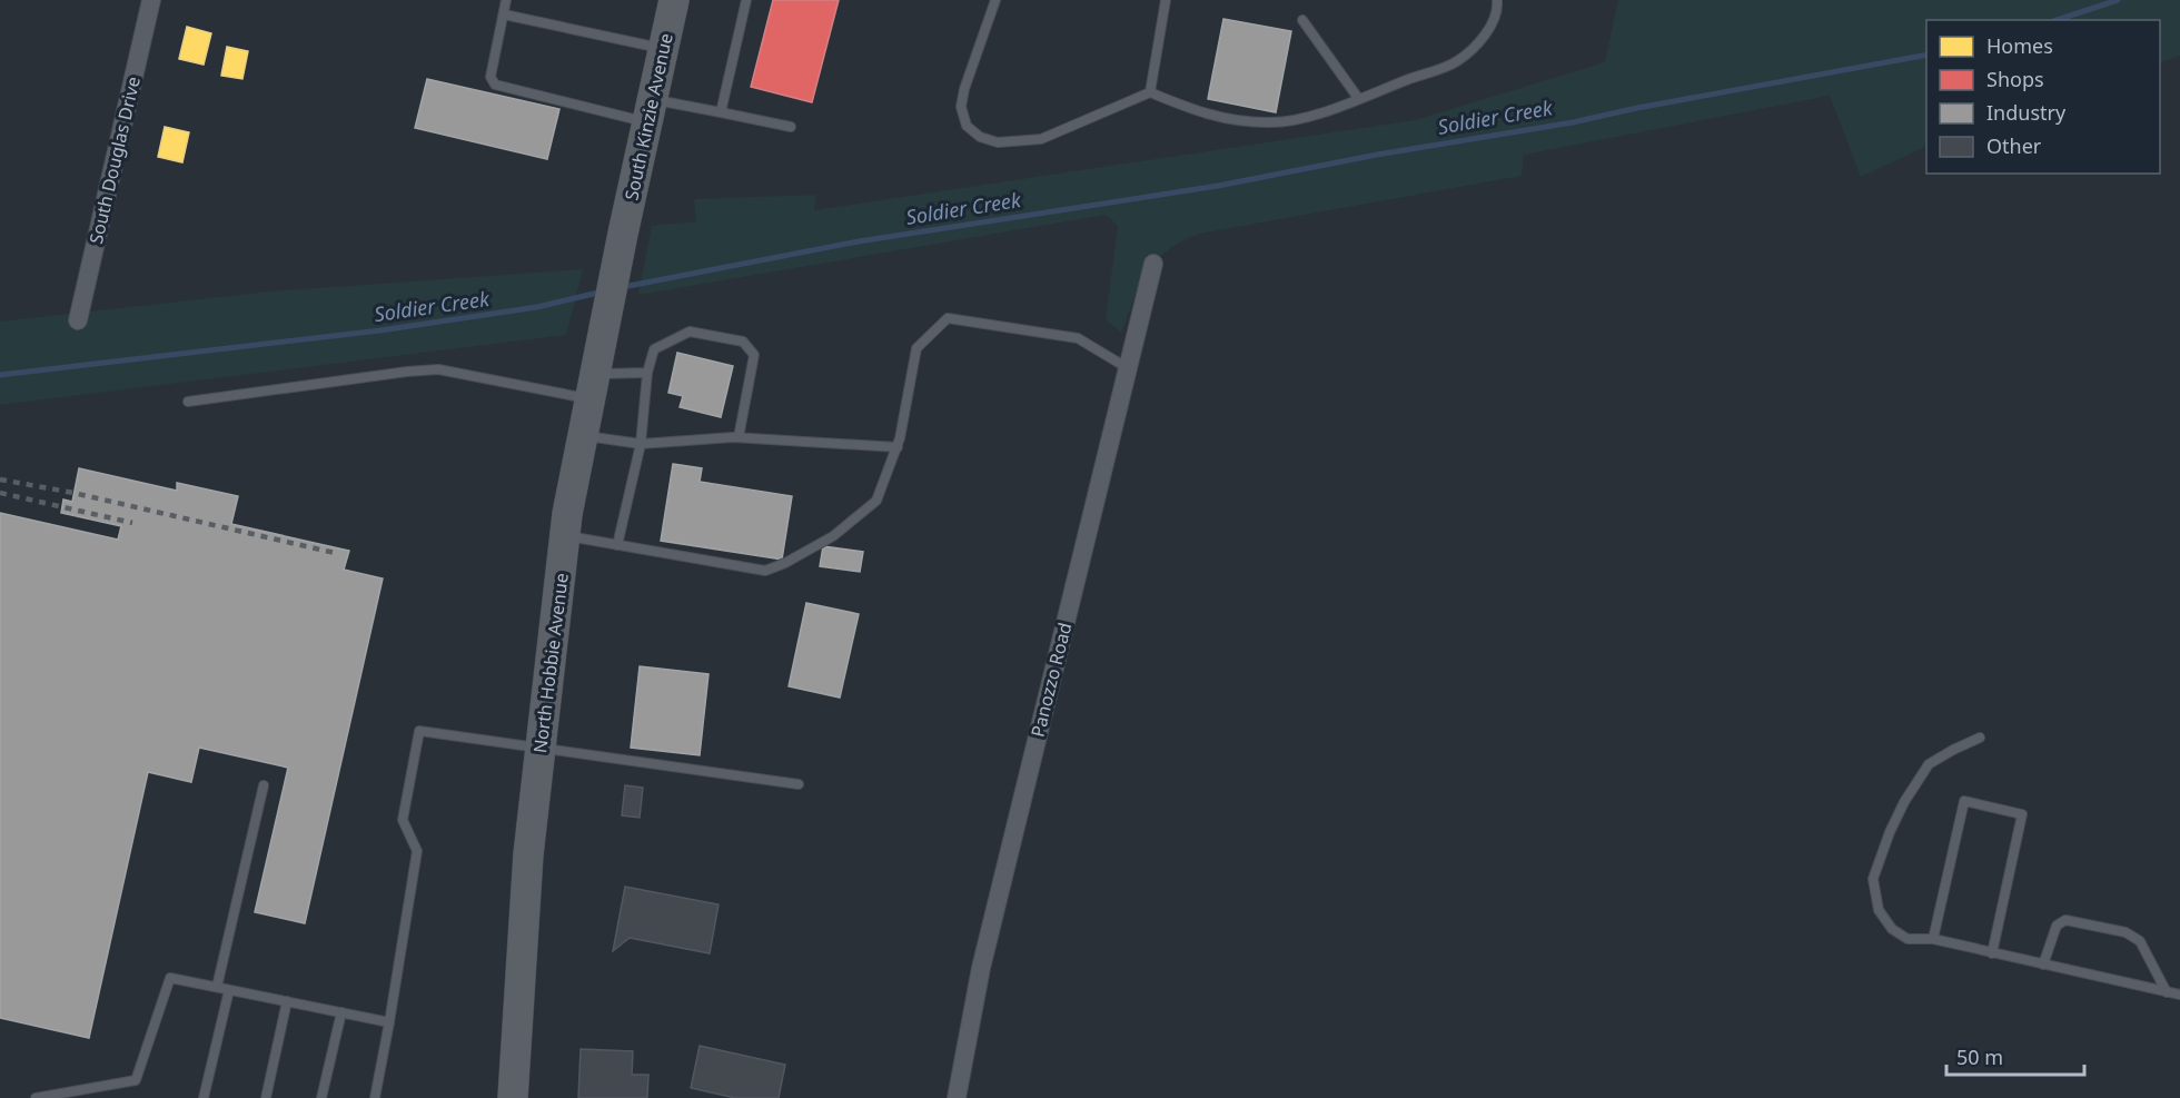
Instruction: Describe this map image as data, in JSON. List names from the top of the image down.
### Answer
{
  "streets": {
    "main road": ["South Kinzie Avenue", "North Hobbie Avenue"],
    "street": ["South Douglas Drive", "Panozzo Road"]
  },
  "crossings": [
    ["South Kinzie Avenue", "North Hobbie Avenue"]
  ],
  "water": ["Soldier Creek"],
  "legend": [
    "Homes",
    "Shops",
    "Industry",
    "Other"
  ],
  "scale_bar": "50 m"
}
